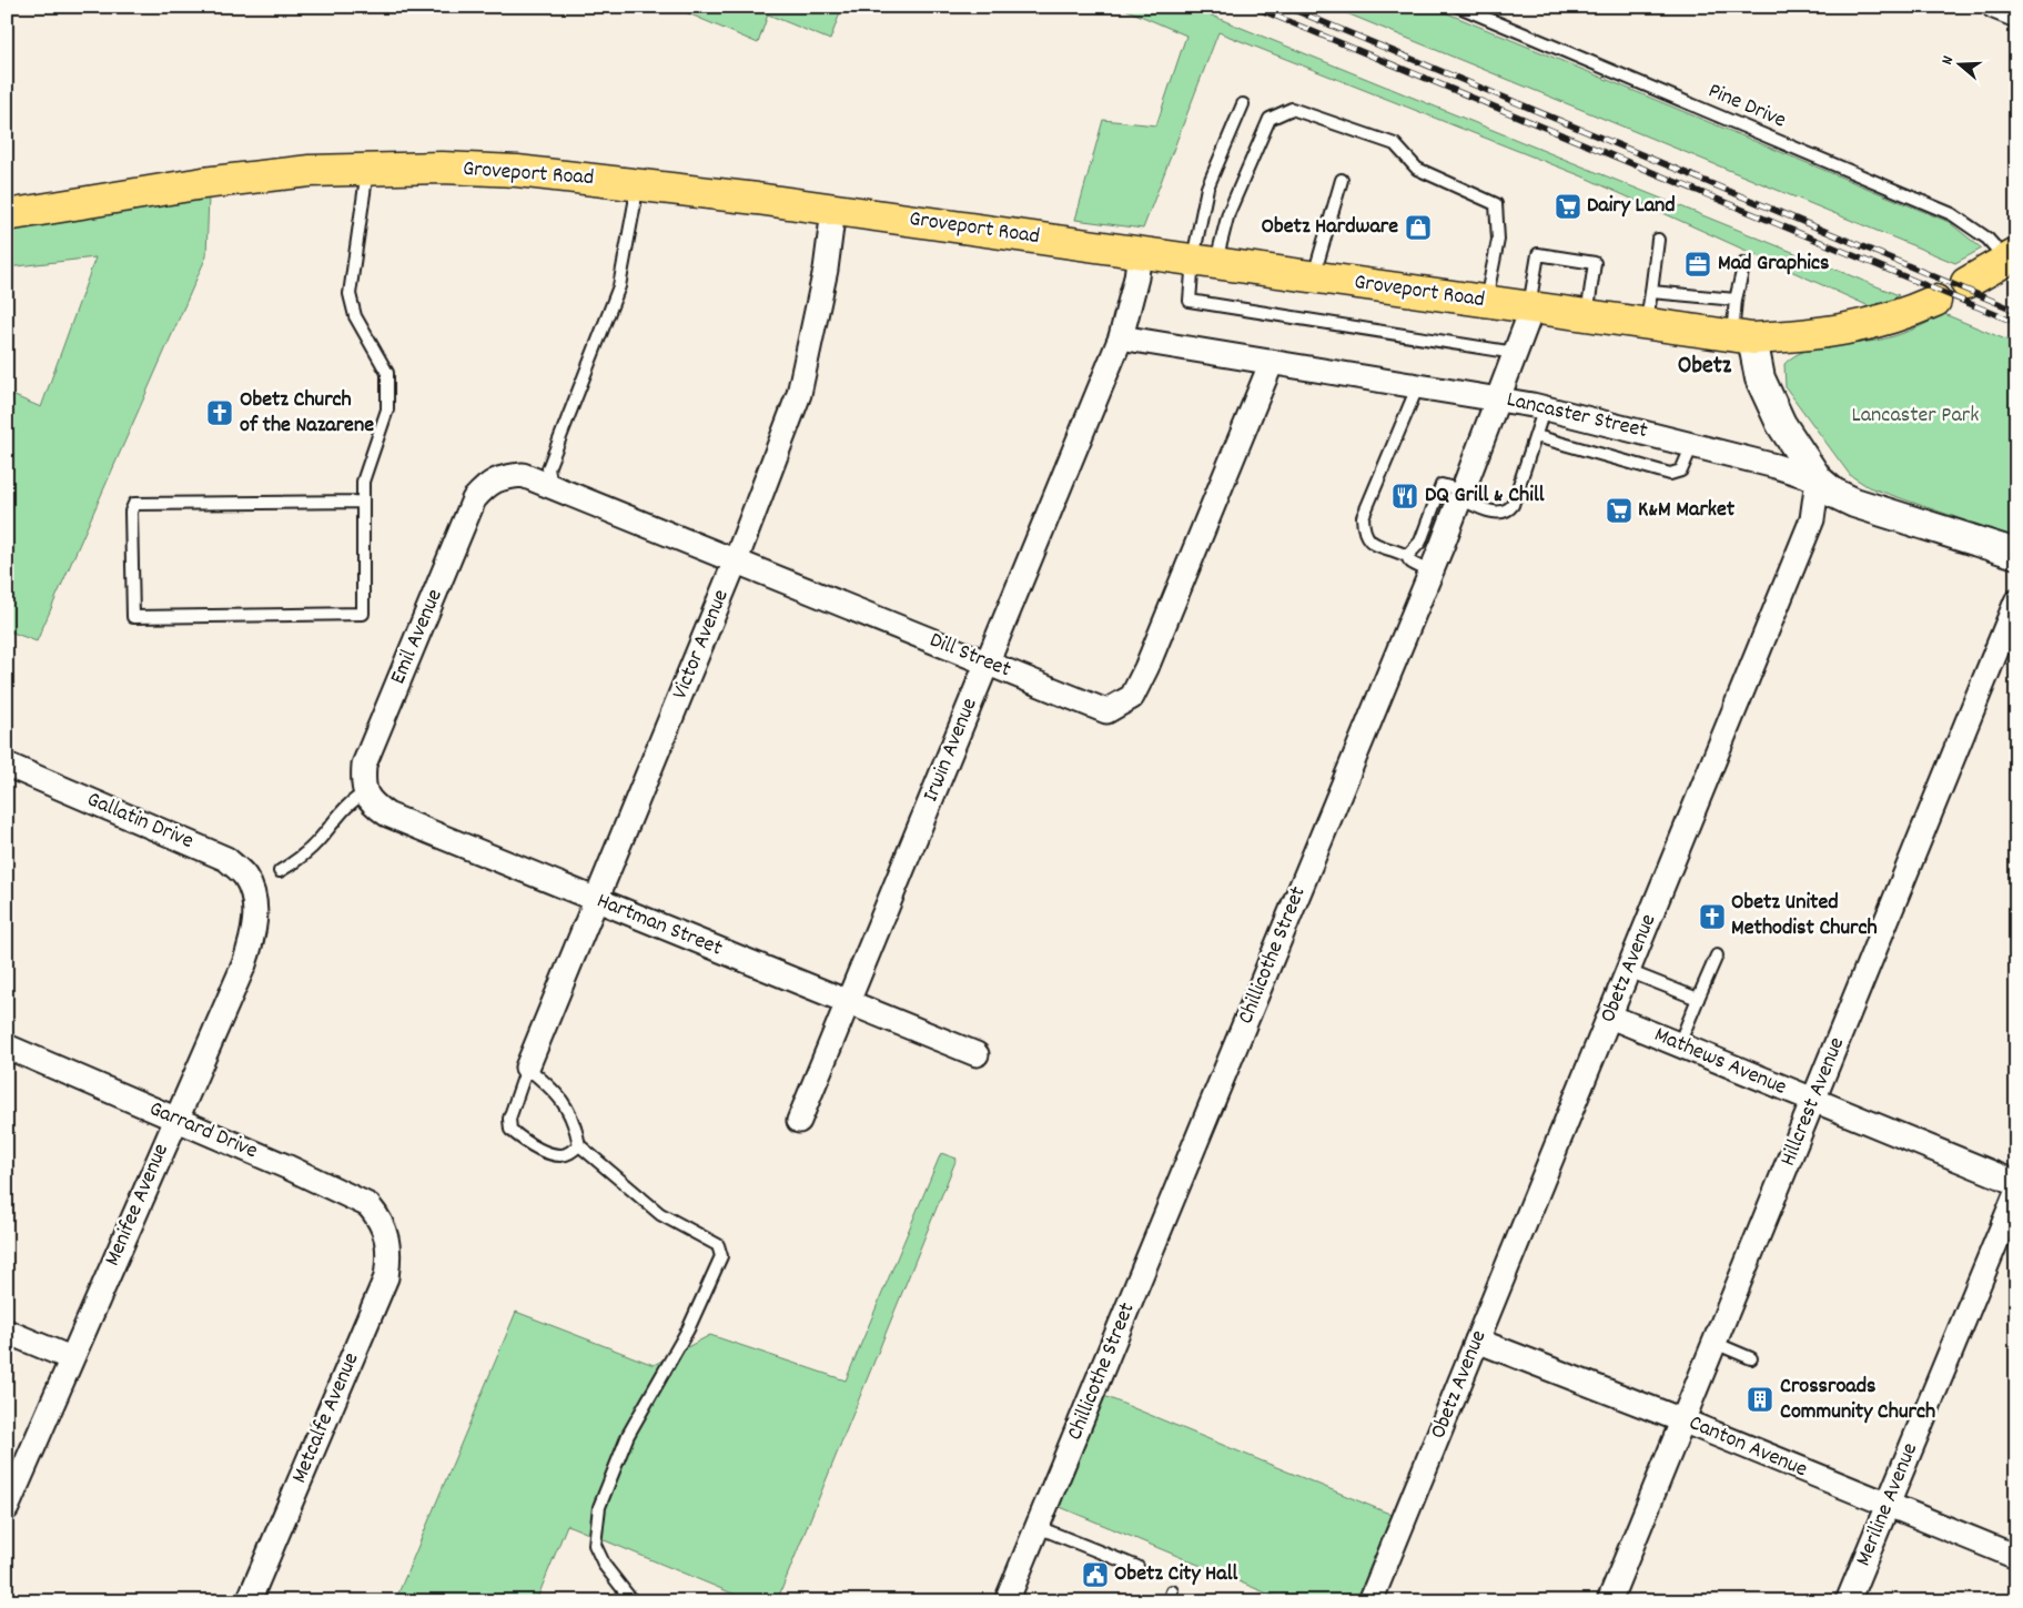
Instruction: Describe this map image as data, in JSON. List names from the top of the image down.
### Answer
{
  "streets": {
    "main road": ["Groveport Road"],
    "street": [
      "Lancaster Street",
      "Emil Avenue",
      "Victor Avenue",
      "Dill Street",
      "Irwin Avenue",
      "Gallatin Drive",
      "Hartman Street",
      "Chillicothe Street",
      "Obetz Avenue",
      "Mathews Avenue",
      "Hillcrest Avenue",
      "Garrard Drive",
      "Menifee Avenue",
      "Metcalfe Avenue",
      "Canton Avenue",
      "Meriline Avenue"
    ],
    "lane": ["Pine Drive"]
  },
  "crossings": [
    ["Groveport Road", "Victor Avenue"],
    ["Groveport Road", "Irwin Avenue"],
    ["Groveport Road", "Chillicothe Street"],
    ["Lancaster Street", "Dill Street"],
    ["Lancaster Street", "Irwin Avenue"],
    ["Lancaster Street", "Chillicothe Street"],
    ["Lancaster Street", "Obetz Avenue"],
    ["Emil Avenue", "Dill Street"],
    ["Emil Avenue", "Hartman Street"],
    ["Victor Avenue", "Dill Street"],
    ["Victor Avenue", "Hartman Street"],
    ["Dill Street", "Irwin Avenue"],
    ["Irwin Avenue", "Hartman Street"],
    ["Gallatin Drive", "Menifee Avenue"],
    ["Obetz Avenue", "Mathews Avenue"],
    ["Obetz Avenue", "Canton Avenue"],
    ["Mathews Avenue", "Hillcrest Avenue"],
    ["Hillcrest Avenue", "Canton Avenue"],
    ["Garrard Drive", "Menifee Avenue"],
    ["Garrard Drive", "Metcalfe Avenue"],
    ["Canton Avenue", "Meriline Avenue"]
  ],
  "districts": ["Obetz"],
  "parks": ["Lancaster Park"],
  "places": {
    "supermarket": ["Dairy Land", "K&M Market"],
    "shop": ["Obetz Hardware"],
    "office": ["Mad Graphics"],
    "church": ["Obetz Church of the Nazarene", "Obetz United Methodist Church"],
    "restaurant": ["DQ Grill & Chill"],
    "building": ["Crossroads Community Church"],
    "public building": ["Obetz City Hall"]
  },
  "north": "left"
}
